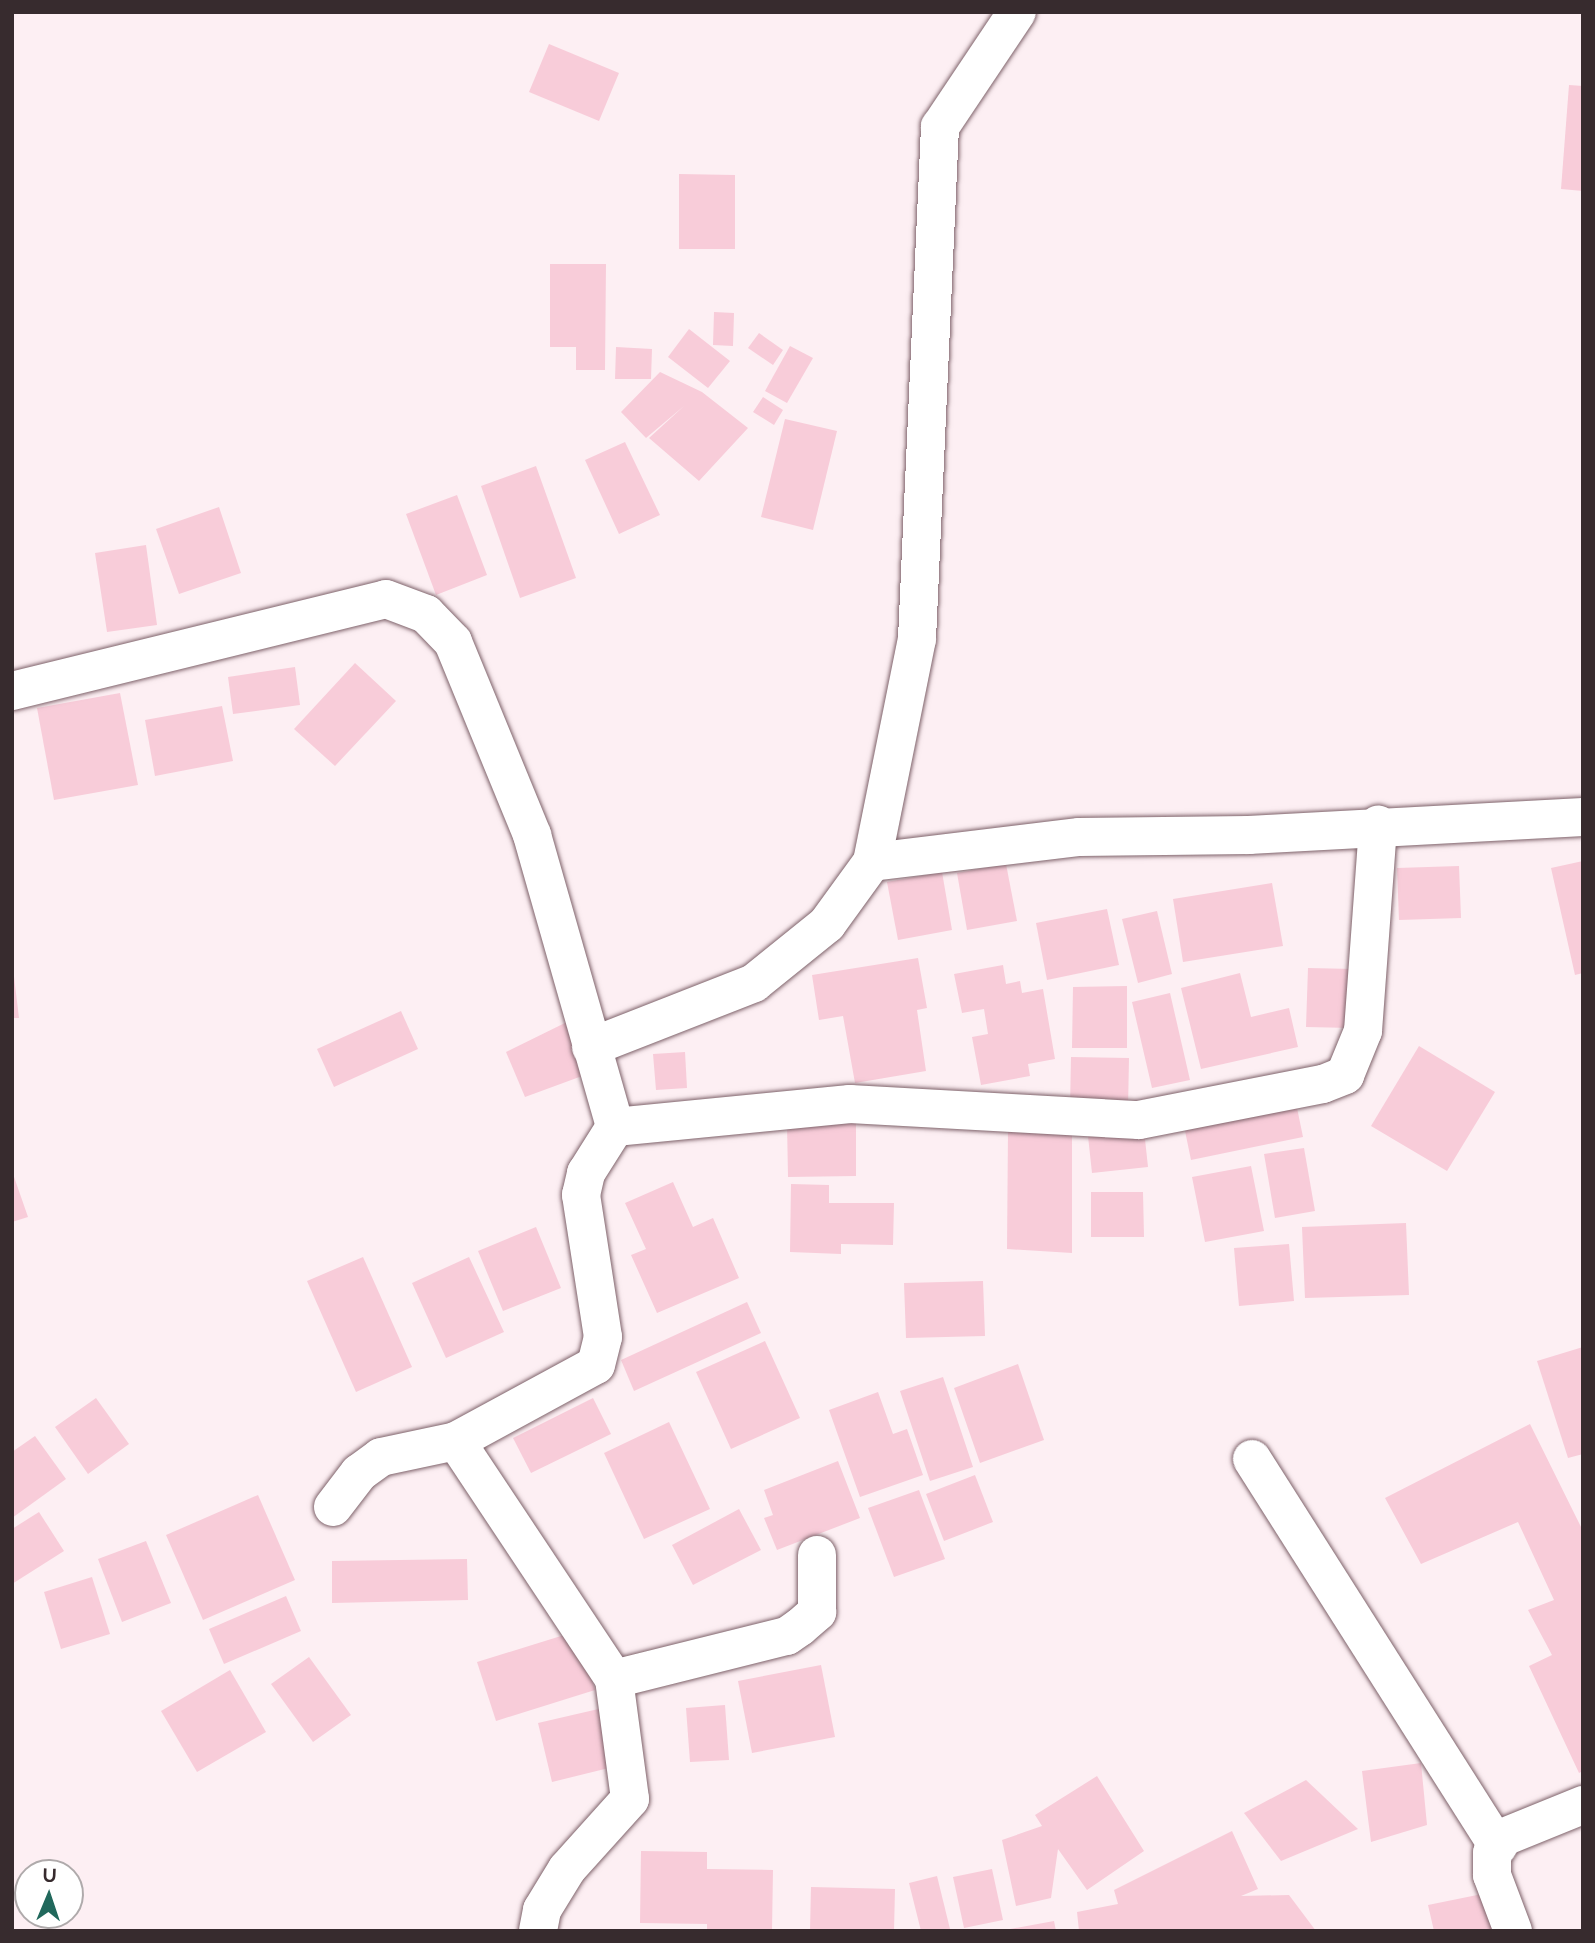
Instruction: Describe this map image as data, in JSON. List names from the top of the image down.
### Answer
{
  "north": "top"
}
